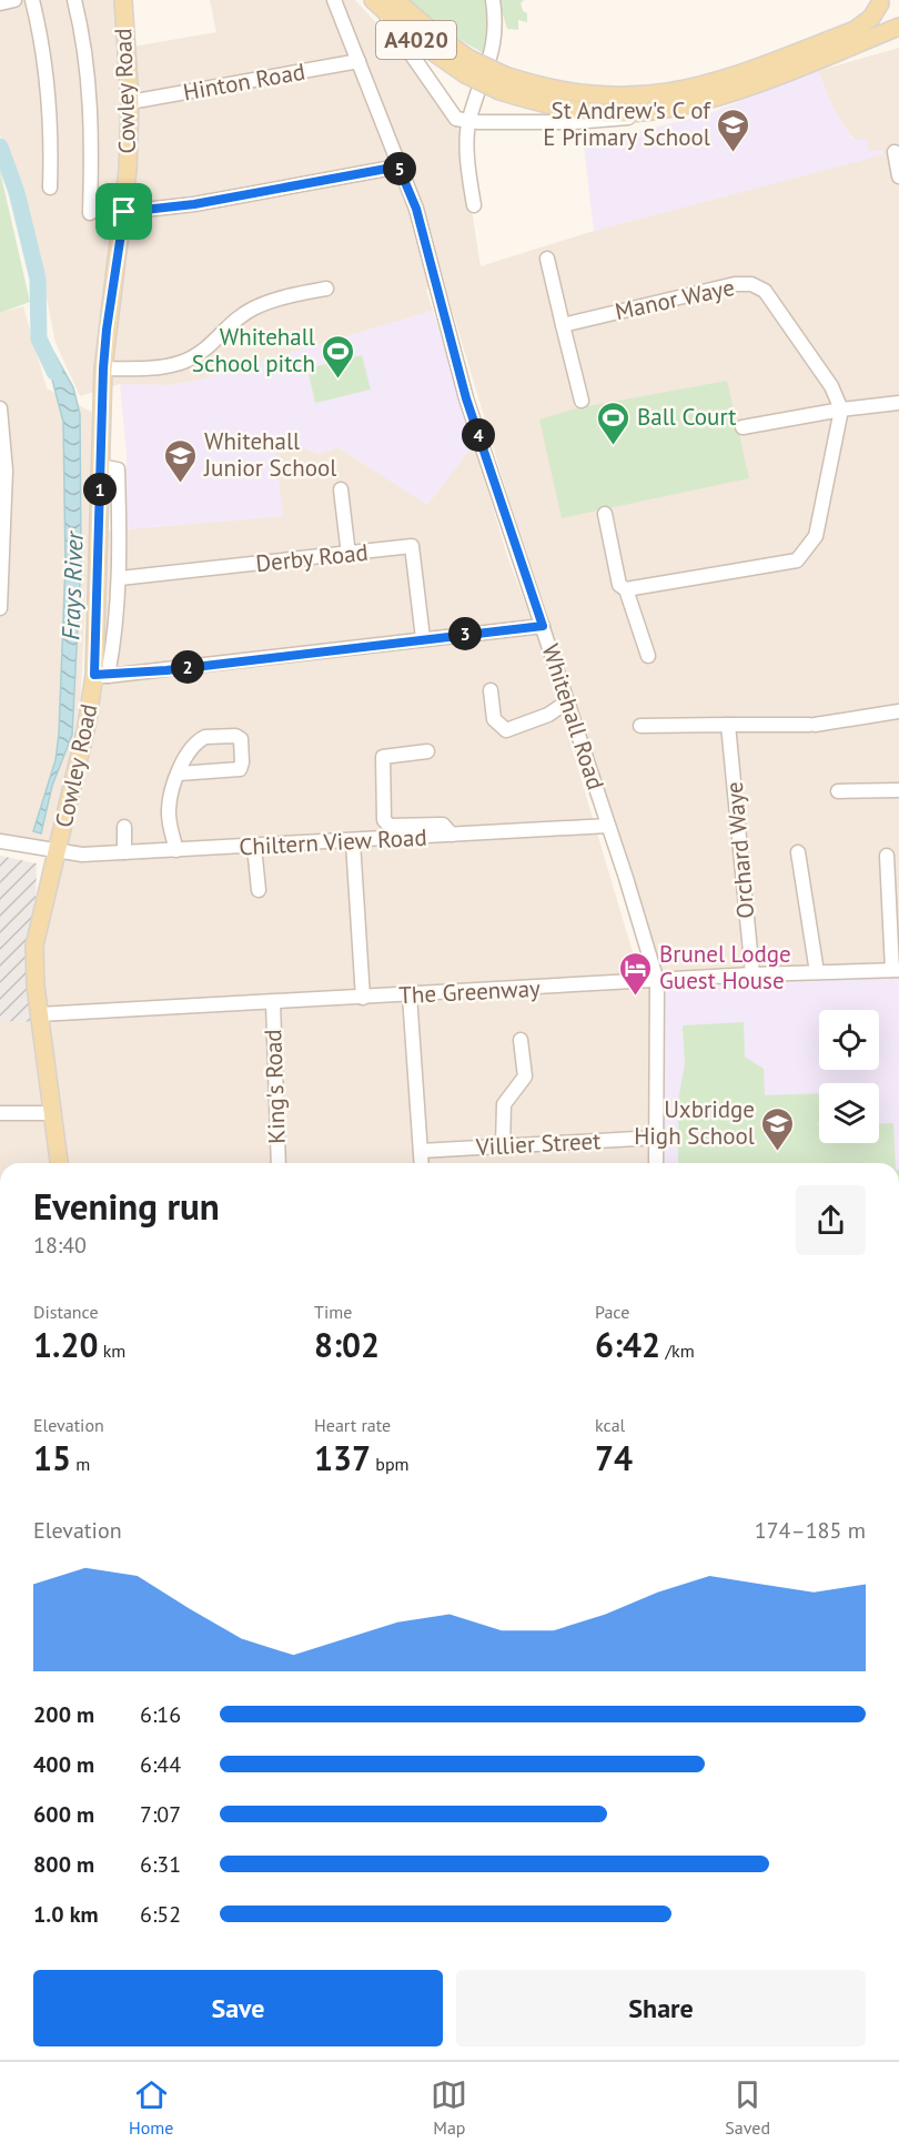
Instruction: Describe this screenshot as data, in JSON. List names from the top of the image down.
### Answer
{
  "streets": {
    "main road": ["A4020", "Cowley Road"],
    "street": [
      "Hinton Road",
      "Manor Waye",
      "Derby Road",
      "Whitehall Road",
      "Chiltern View Road",
      "Orchard Waye",
      "The Greenway",
      "King's Road",
      "Villier Street"
    ]
  },
  "crossings": [
    ["Hinton Road", "Cowley Road"],
    ["Hinton Road", "Whitehall Road"],
    ["Cowley Road", "Chiltern View Road"],
    ["Cowley Road", "The Greenway"],
    ["Whitehall Road", "Chiltern View Road"],
    ["Whitehall Road", "The Greenway"],
    ["Whitehall Road", "Villier Street"],
    ["Orchard Waye", "The Greenway"],
    ["The Greenway", "King's Road"]
  ],
  "water": ["Frays River"],
  "places": {
    "school or university": ["St Andrew's C of E Primary School", "Whitehall Junior School", "Uxbridge High School"],
    "sports": ["Whitehall School pitch", "Ball Court"],
    "hotel": ["Brunel Lodge Guest House"]
  },
  "page": {
    "pins": [
      "5",
      "4",
      "1",
      "3",
      "2"
    ],
    "heading": ["Evening run", "18:40"],
    "stats": [
      ["Distance", "1.20 km"],
      ["Time", "8:02"],
      ["Pace", "6:42 /km"],
      ["Elevation", "15 m"],
      ["Heart rate", "137 bpm"],
      ["kcal", "74"]
    ],
    "chart": ["Elevation", "174–185 m"],
    "list": [
      {
        "name": "200 m",
        "note": "6:16"
      },
      {
        "name": "400 m",
        "note": "6:44"
      },
      {
        "name": "600 m",
        "note": "7:07"
      },
      {
        "name": "800 m",
        "note": "6:31"
      },
      {
        "name": "1.0 km",
        "note": "6:52"
      }
    ],
    "buttons": ["Save", "Share"],
    "tabs": ["Home", "Map", "Saved"]
  }
}
